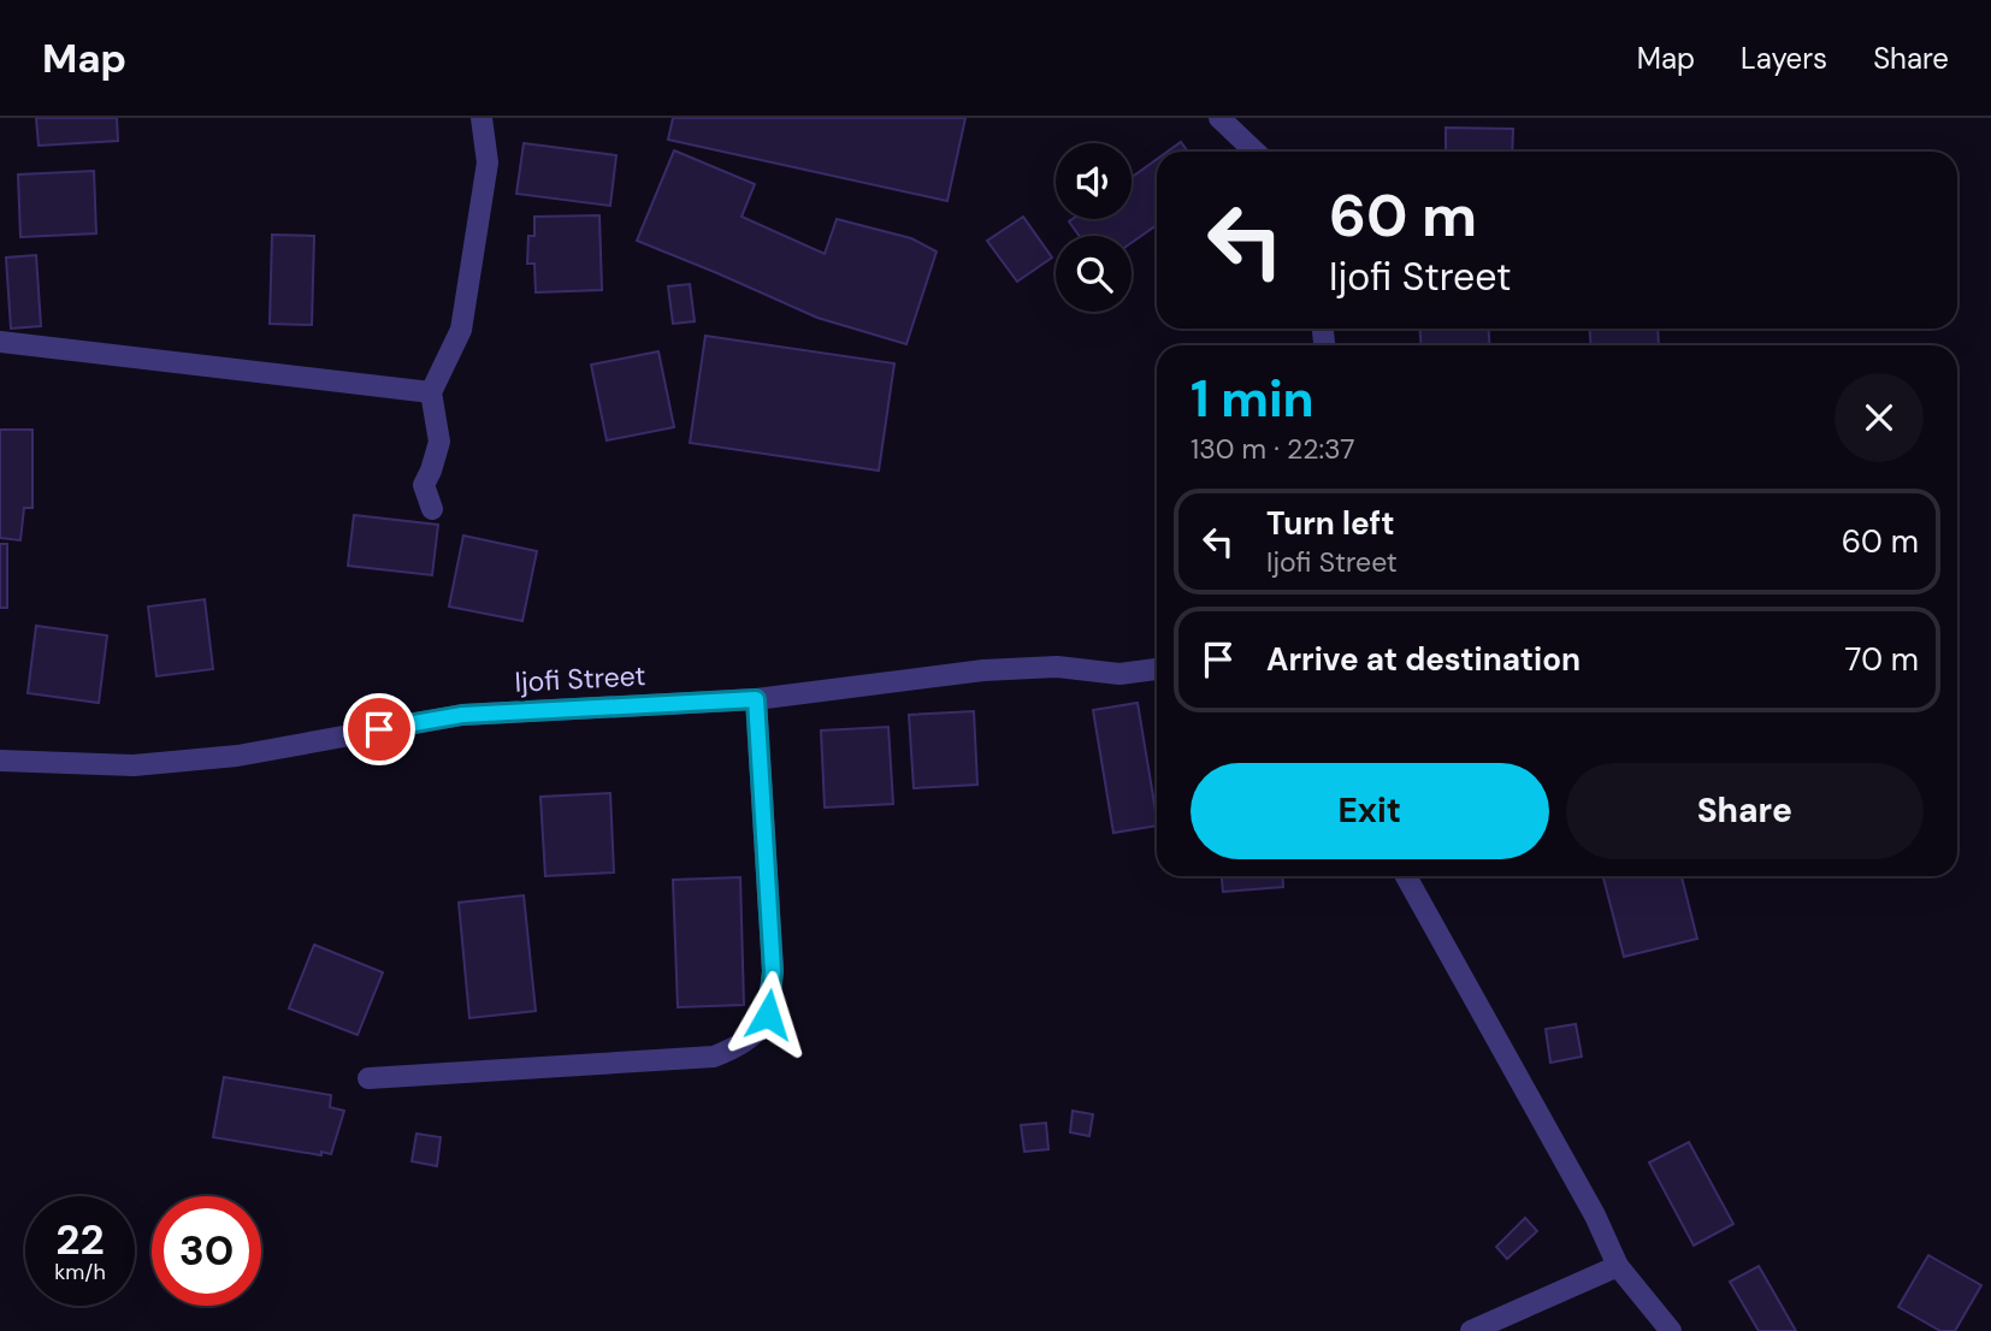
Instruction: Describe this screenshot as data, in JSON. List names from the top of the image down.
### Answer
{
  "streets": {
    "street": ["Ijofi Street"]
  },
  "page": {
    "header": "Map",
    "nav": ["Map", "Layers", "Share"],
    "turn": ["60 m", "Ijofi Street"],
    "heading": ["1 min", "130 m · 22:37"],
    "list": [
      {
        "name": "Turn left",
        "note": "Ijofi Street",
        "value": "60 m"
      },
      {
        "name": "Arrive at destination",
        "value": "70 m"
      }
    ],
    "buttons": ["Exit", "Share"],
    "speed": "22 km/h",
    "limit": "30"
  }
}
